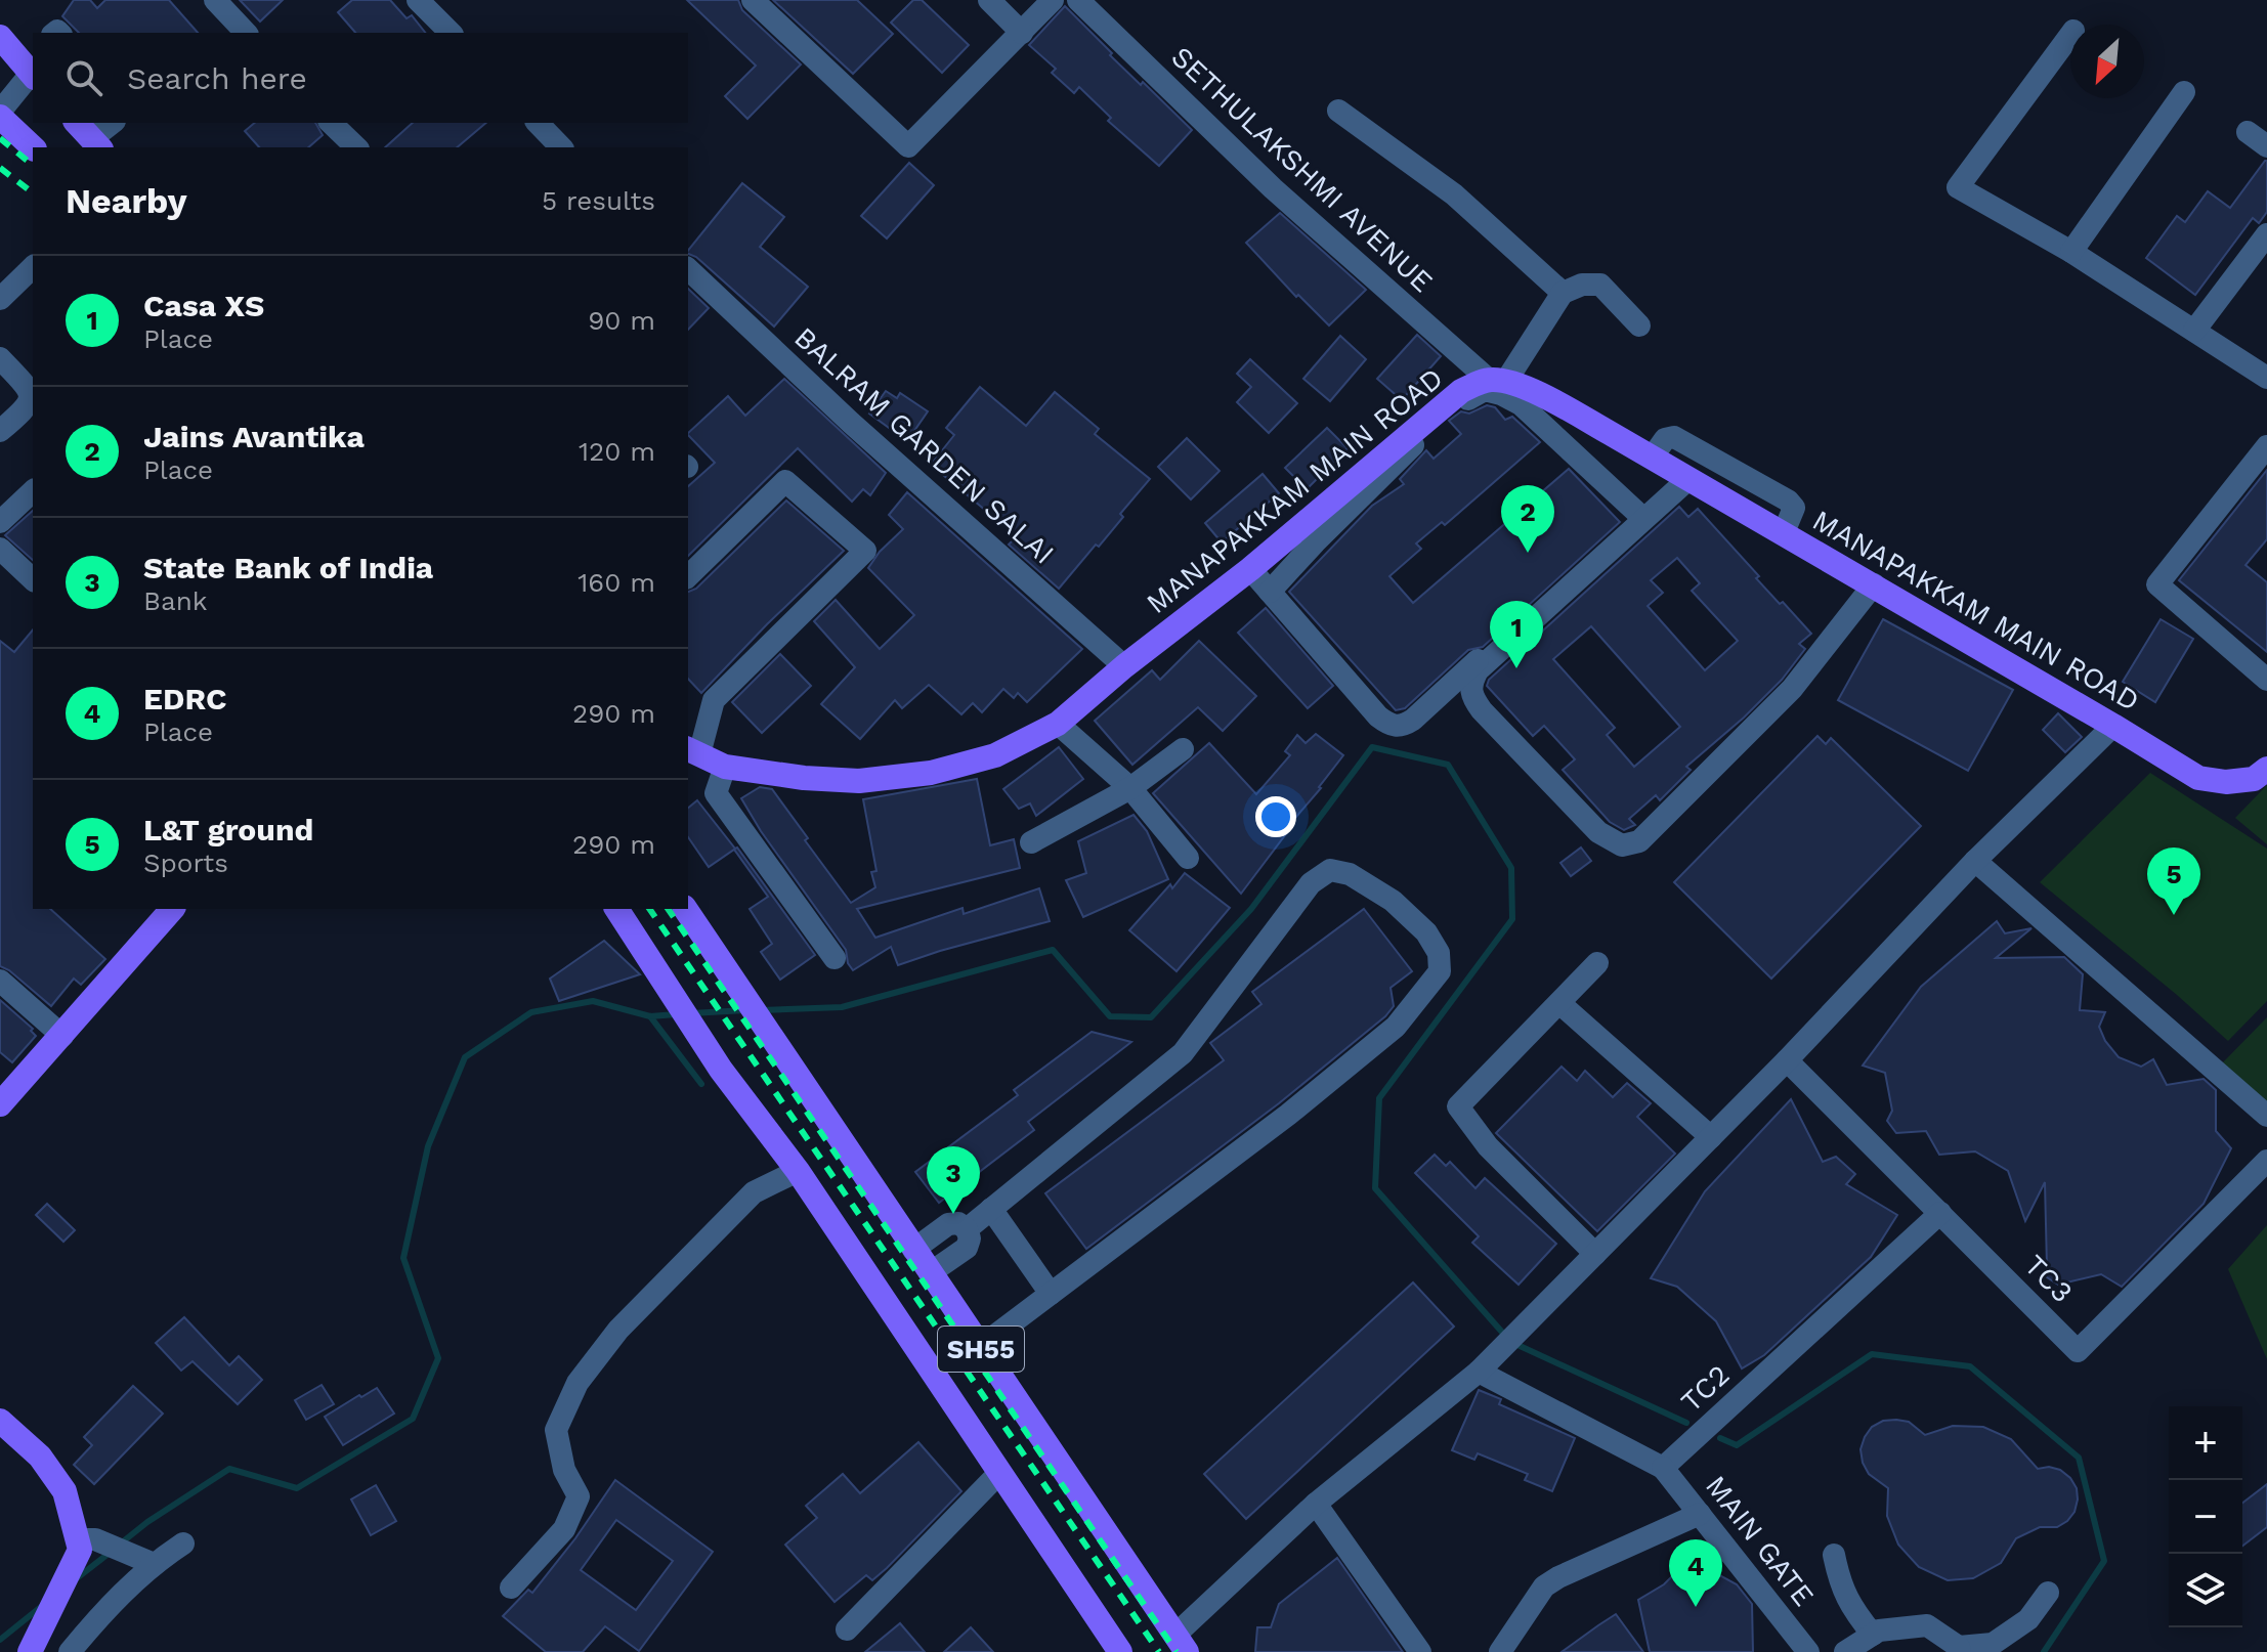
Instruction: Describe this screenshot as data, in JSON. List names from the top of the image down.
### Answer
{
  "streets": {
    "main road": ["MANAPAKKAM MAIN ROAD", "SH55"],
    "street": [
      "SETHULAKSHMI AVENUE",
      "BALRAM GARDEN SALAI",
      "TC3",
      "TC2",
      "MAIN GATE"
    ]
  },
  "crossings": [
    ["SETHULAKSHMI AVENUE", "MANAPAKKAM MAIN ROAD"],
    ["BALRAM GARDEN SALAI", "MANAPAKKAM MAIN ROAD"],
    ["TC3", "TC2"],
    ["TC2", "MAIN GATE"]
  ],
  "north": "bottom left",
  "page": {
    "search": "Search here",
    "heading": ["Nearby", "5 results"],
    "list": [
      {
        "mark": "1",
        "name": "Casa XS",
        "note": "Place",
        "value": "90 m"
      },
      {
        "mark": "2",
        "name": "Jains Avantika",
        "note": "Place",
        "value": "120 m"
      },
      {
        "mark": "3",
        "name": "State Bank of India",
        "note": "Bank",
        "value": "160 m"
      },
      {
        "mark": "4",
        "name": "EDRC",
        "note": "Place",
        "value": "290 m"
      },
      {
        "mark": "5",
        "name": "L&T ground",
        "note": "Sports",
        "value": "290 m"
      }
    ],
    "pins": [
      "2",
      "1",
      "5",
      "3",
      "4"
    ],
    "map_buttons": ["+", "−"]
  }
}
